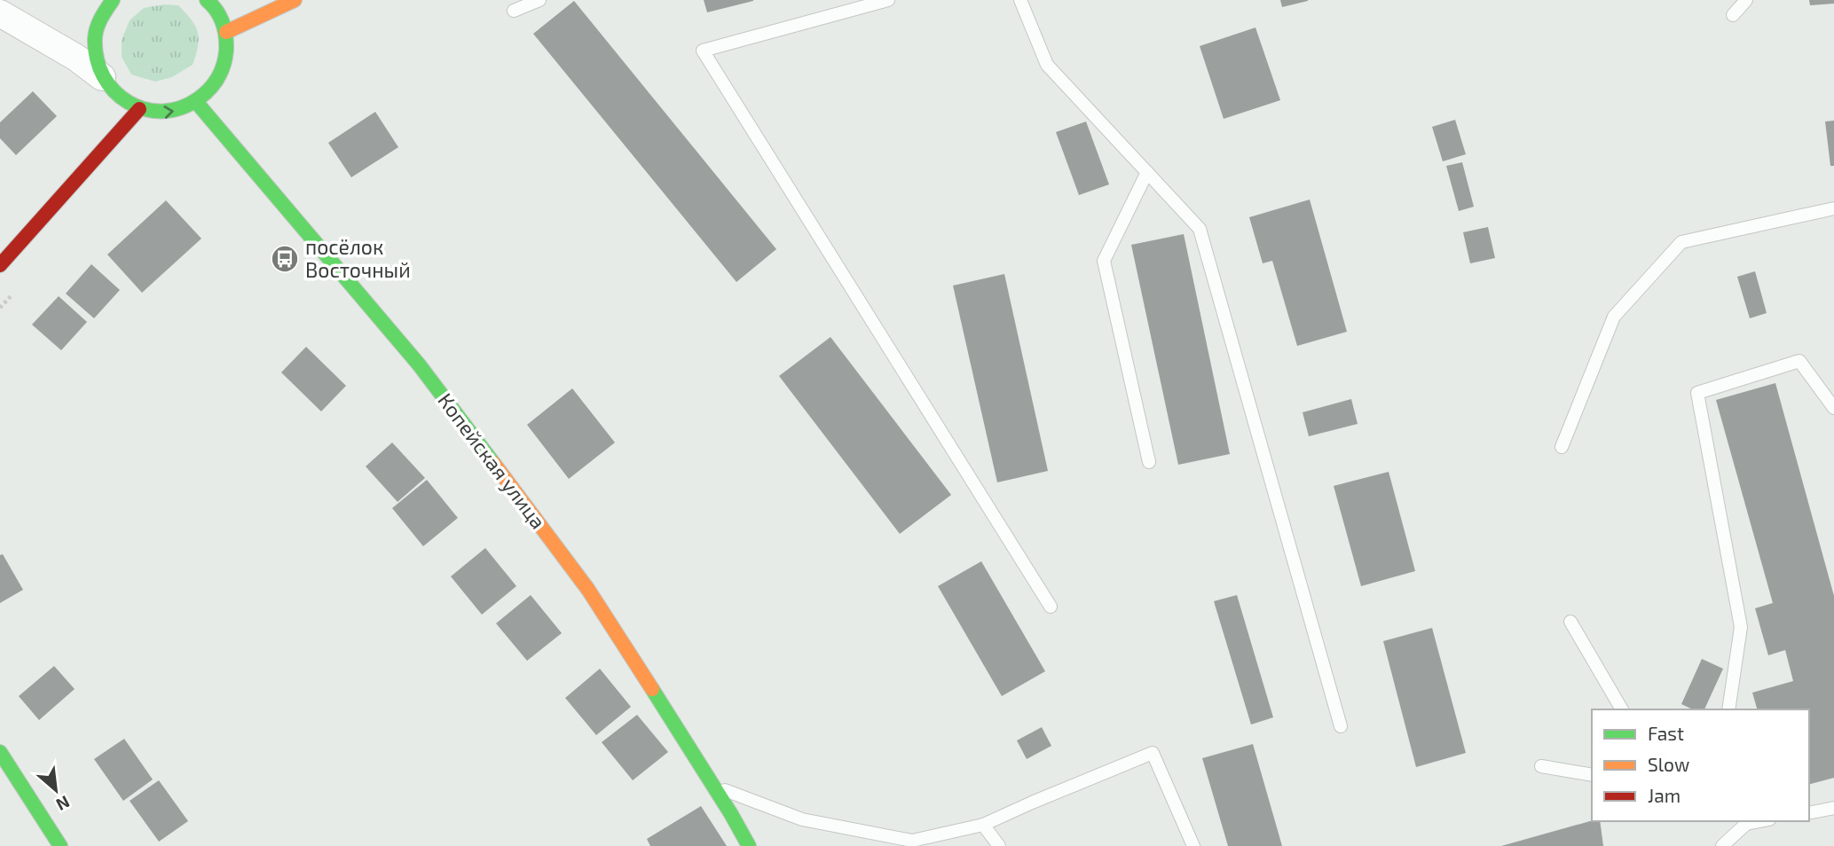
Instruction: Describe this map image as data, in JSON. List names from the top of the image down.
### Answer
{
  "streets": {
    "street": ["Копейская улица"]
  },
  "places": {
    "bus stop": ["посёлок Восточный"]
  },
  "legend": ["Fast", "Slow", "Jam"],
  "north": "bottom right"
}
